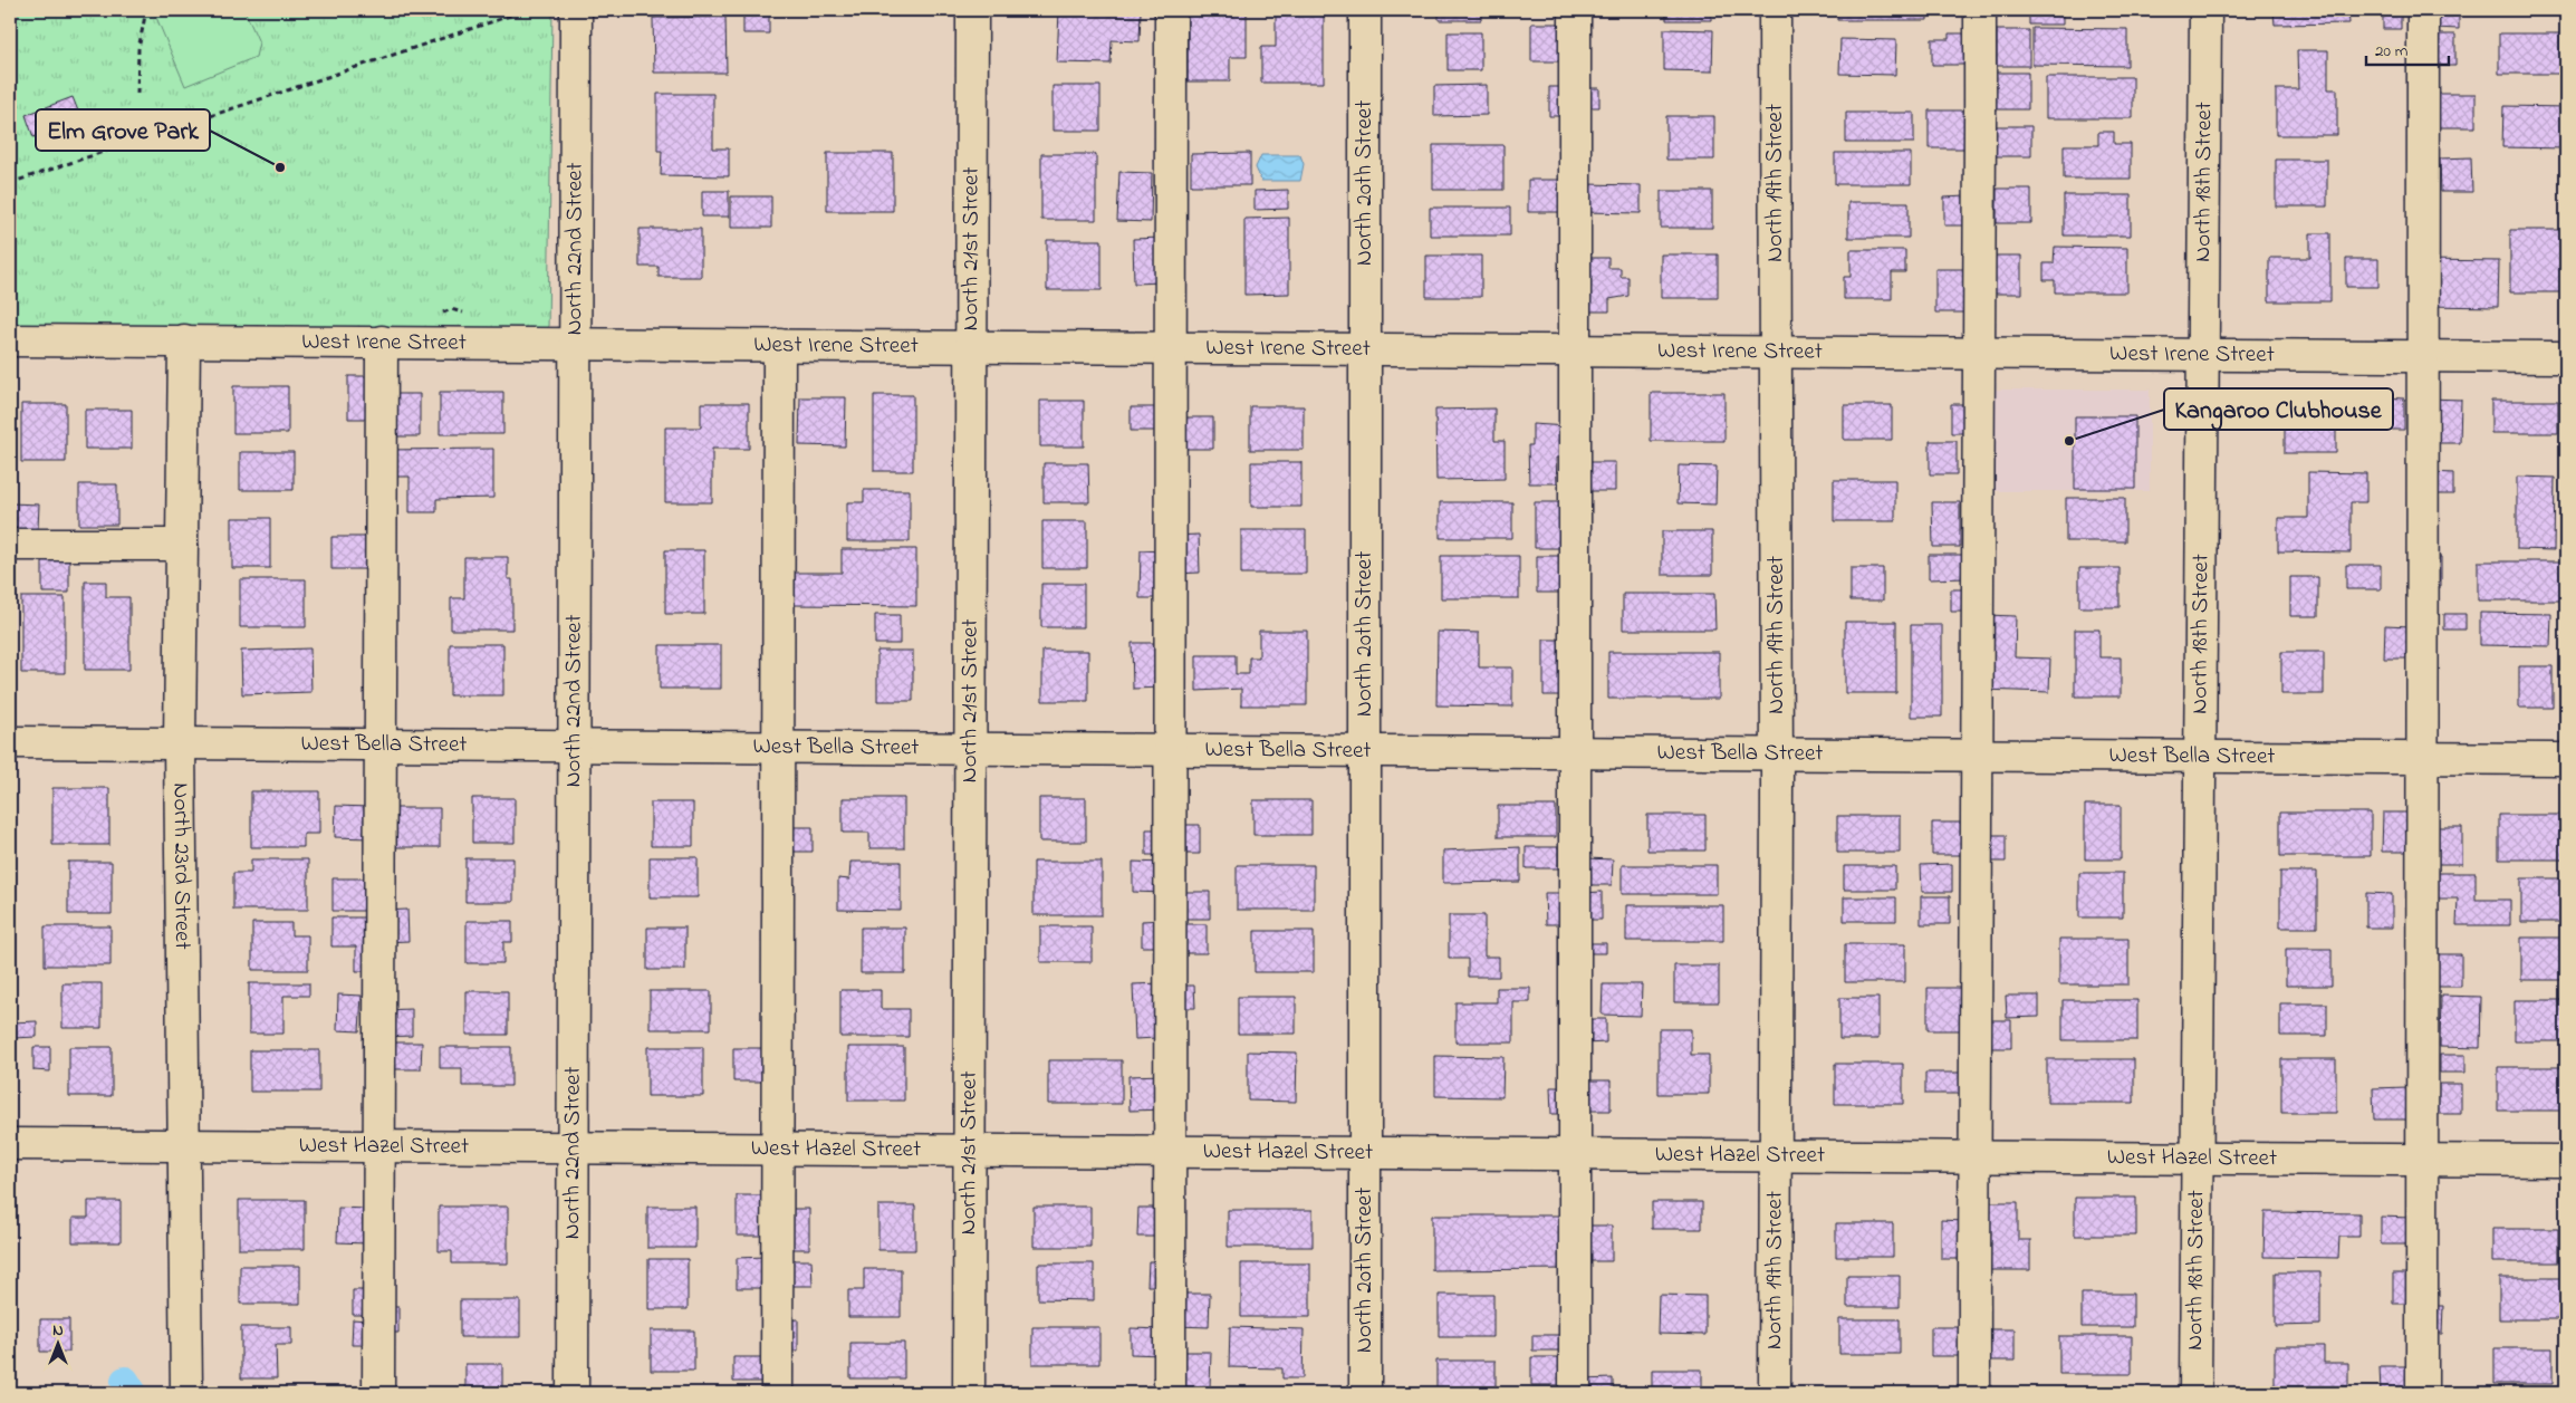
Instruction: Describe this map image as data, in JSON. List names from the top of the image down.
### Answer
{
  "streets": {
    "street": [
      "North 20th Street",
      "North 19th Street",
      "North 18th Street",
      "North 22nd Street",
      "North 21st Street",
      "West Irene Street",
      "West Bella Street",
      "North 23rd Street",
      "West Hazel Street"
    ]
  },
  "crossings": [
    ["North 20th Street", "West Irene Street"],
    ["North 20th Street", "West Bella Street"],
    ["North 20th Street", "West Hazel Street"],
    ["North 19th Street", "West Irene Street"],
    ["North 19th Street", "West Bella Street"],
    ["North 19th Street", "West Hazel Street"],
    ["North 18th Street", "West Irene Street"],
    ["North 18th Street", "West Bella Street"],
    ["North 18th Street", "West Hazel Street"],
    ["North 22nd Street", "West Irene Street"],
    ["North 22nd Street", "West Bella Street"],
    ["North 22nd Street", "West Hazel Street"],
    ["North 21st Street", "West Irene Street"],
    ["North 21st Street", "West Bella Street"],
    ["North 21st Street", "West Hazel Street"],
    ["West Irene Street", "North 23rd Street"],
    ["West Bella Street", "North 23rd Street"],
    ["North 23rd Street", "West Hazel Street"]
  ],
  "places": ["Elm Grove Park", "Kangaroo Clubhouse"],
  "scale_bar": "20 m",
  "north": "top"
}
